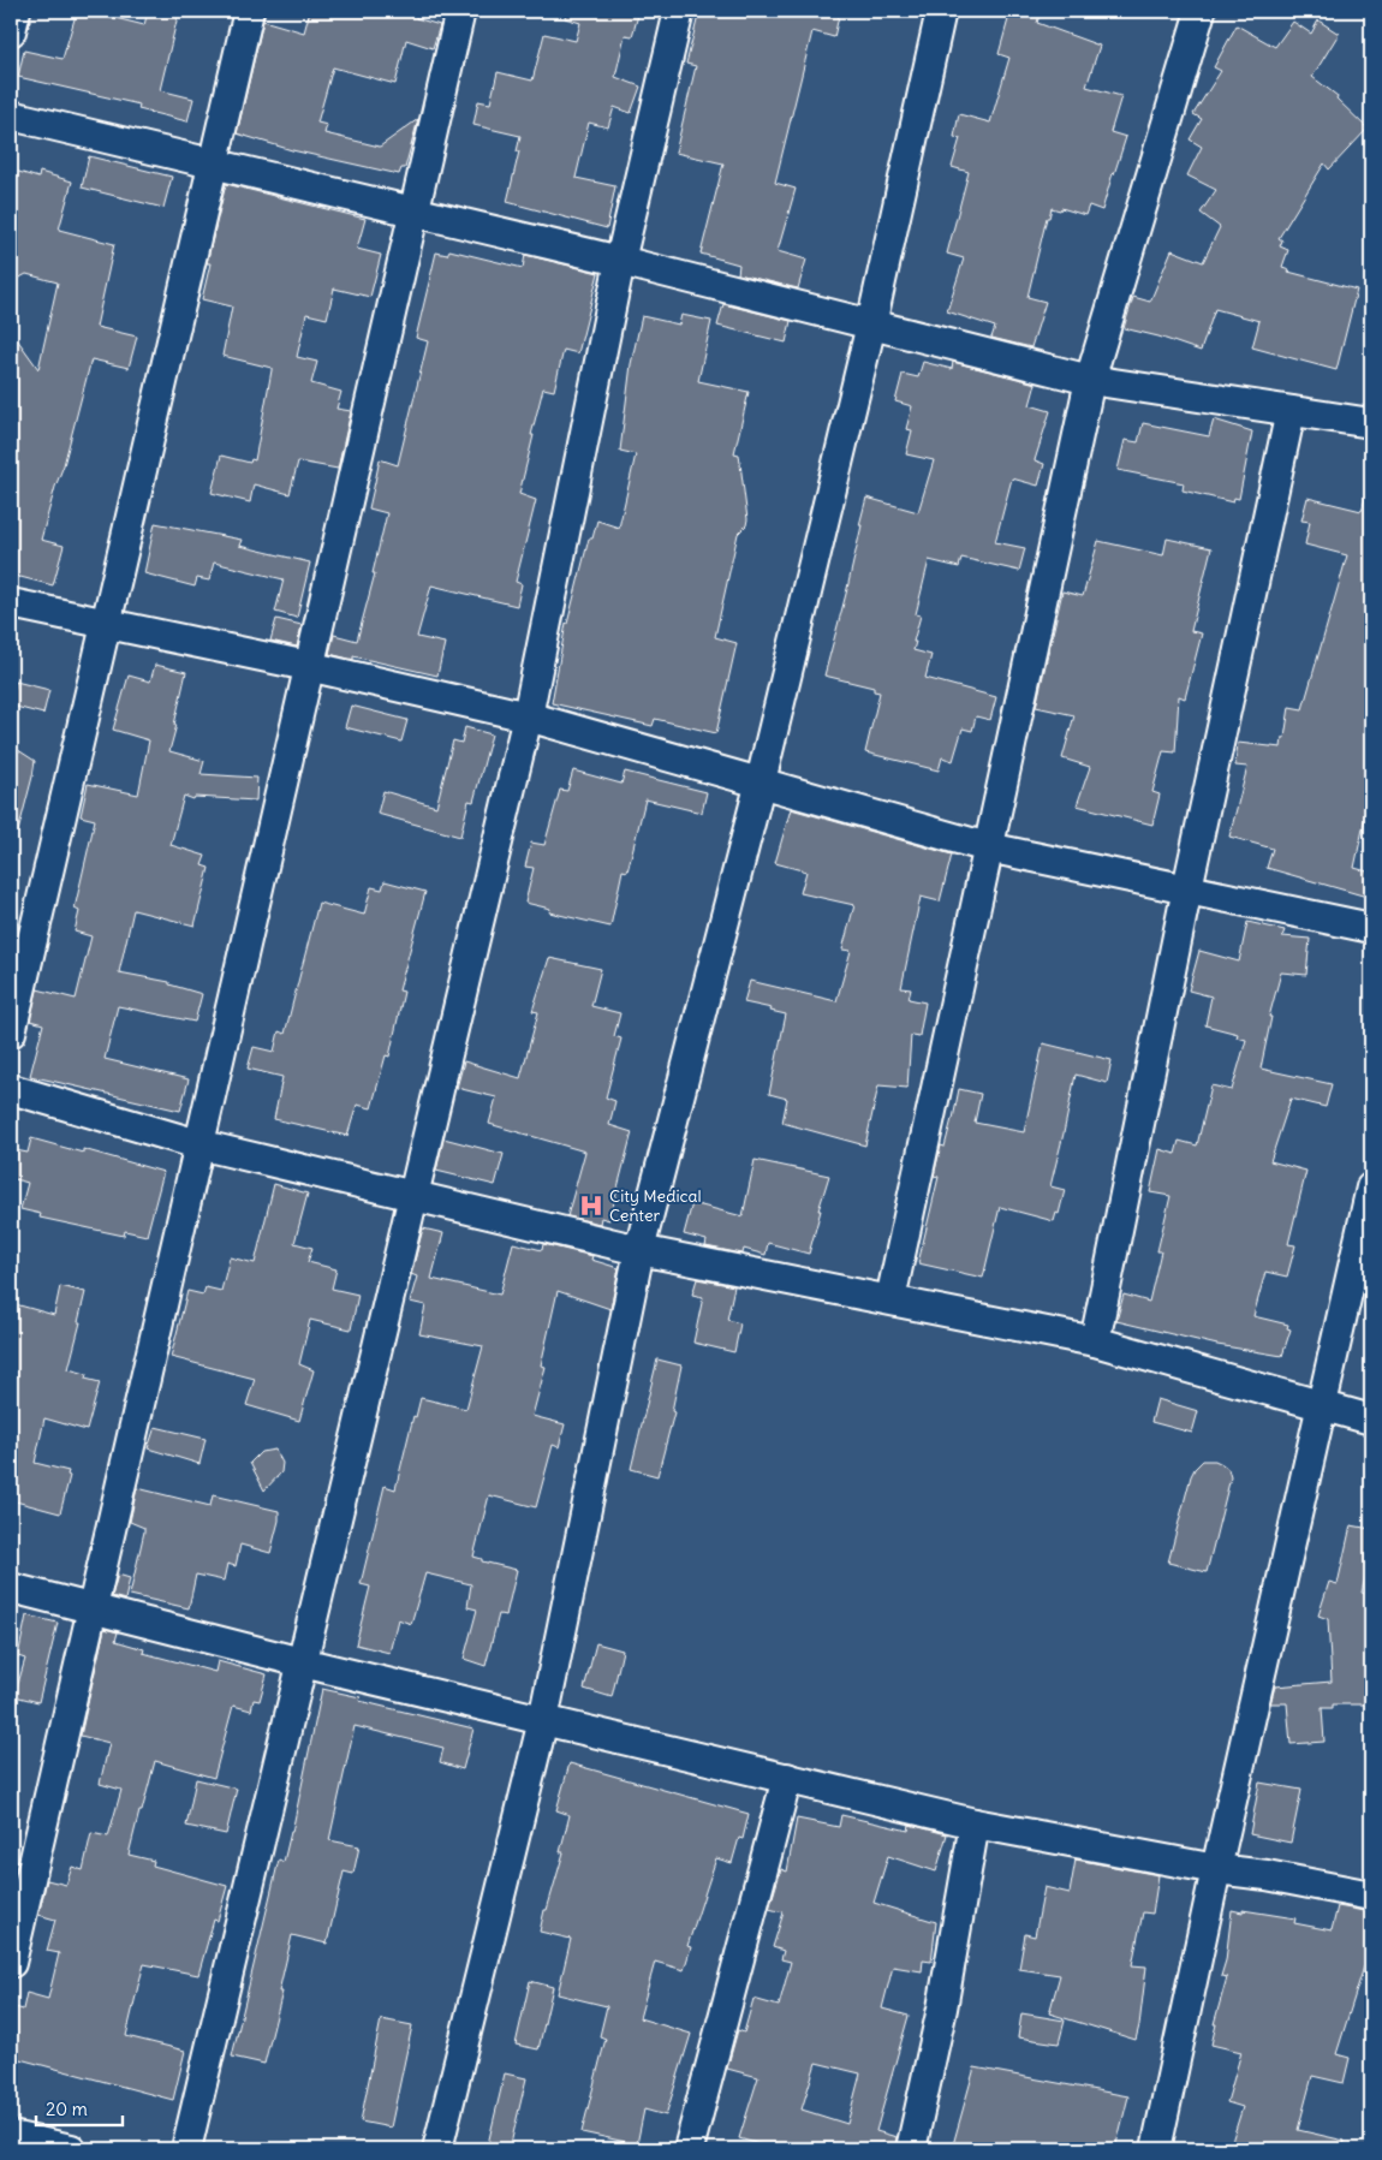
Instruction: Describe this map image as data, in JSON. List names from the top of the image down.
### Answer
{
  "places": {
    "hospital": ["City Medical Center"]
  },
  "scale_bar": "20 m"
}
